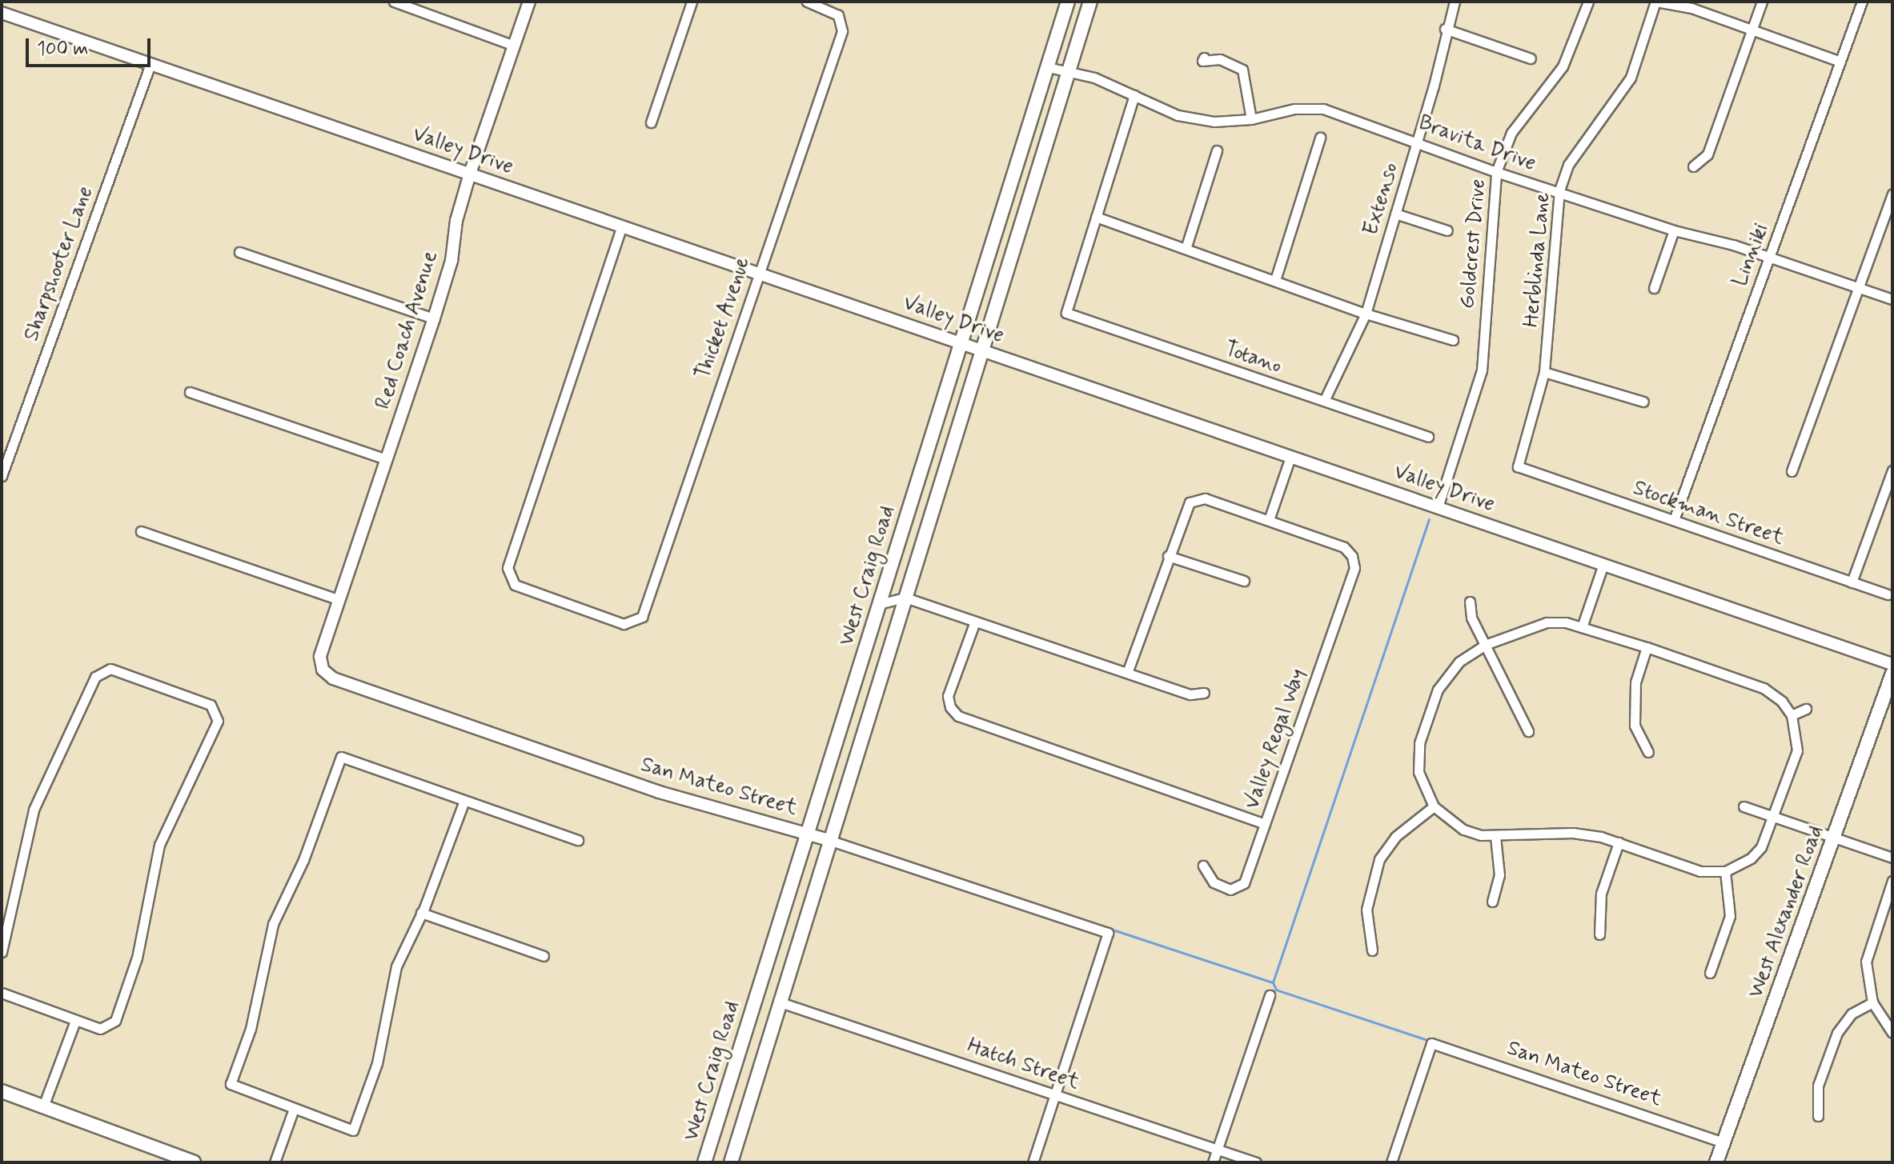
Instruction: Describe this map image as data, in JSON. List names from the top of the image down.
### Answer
{
  "streets": {
    "main road": ["West Craig Road", "West Alexander Road"],
    "street": [
      "Bravita Drive",
      "Valley Drive",
      "Extenso",
      "Goldcrest Drive",
      "Linniki",
      "Herblinda Lane",
      "Sharpshooter Lane",
      "Thicket Avenue",
      "Red Coach Avenue",
      "Totano",
      "Stockman Street",
      "Valley Regal Way",
      "San Mateo Street",
      "Hatch Street"
    ]
  },
  "crossings": [
    ["Bravita Drive", "Extenso"],
    ["Bravita Drive", "Goldcrest Drive"],
    ["Bravita Drive", "Linniki"],
    ["Bravita Drive", "Herblinda Lane"],
    ["Bravita Drive", "West Craig Road"],
    ["Valley Drive", "Goldcrest Drive"],
    ["Valley Drive", "Sharpshooter Lane"],
    ["Valley Drive", "Thicket Avenue"],
    ["Valley Drive", "Red Coach Avenue"],
    ["Valley Drive", "West Craig Road"],
    ["Extenso", "Totano"],
    ["Linniki", "Stockman Street"],
    ["Herblinda Lane", "Stockman Street"],
    ["Red Coach Avenue", "San Mateo Street"],
    ["West Craig Road", "San Mateo Street"],
    ["West Craig Road", "Hatch Street"],
    ["San Mateo Street", "West Alexander Road"],
    ["San Mateo Street", "Hatch Street"]
  ],
  "scale_bar": "100 m"
}
